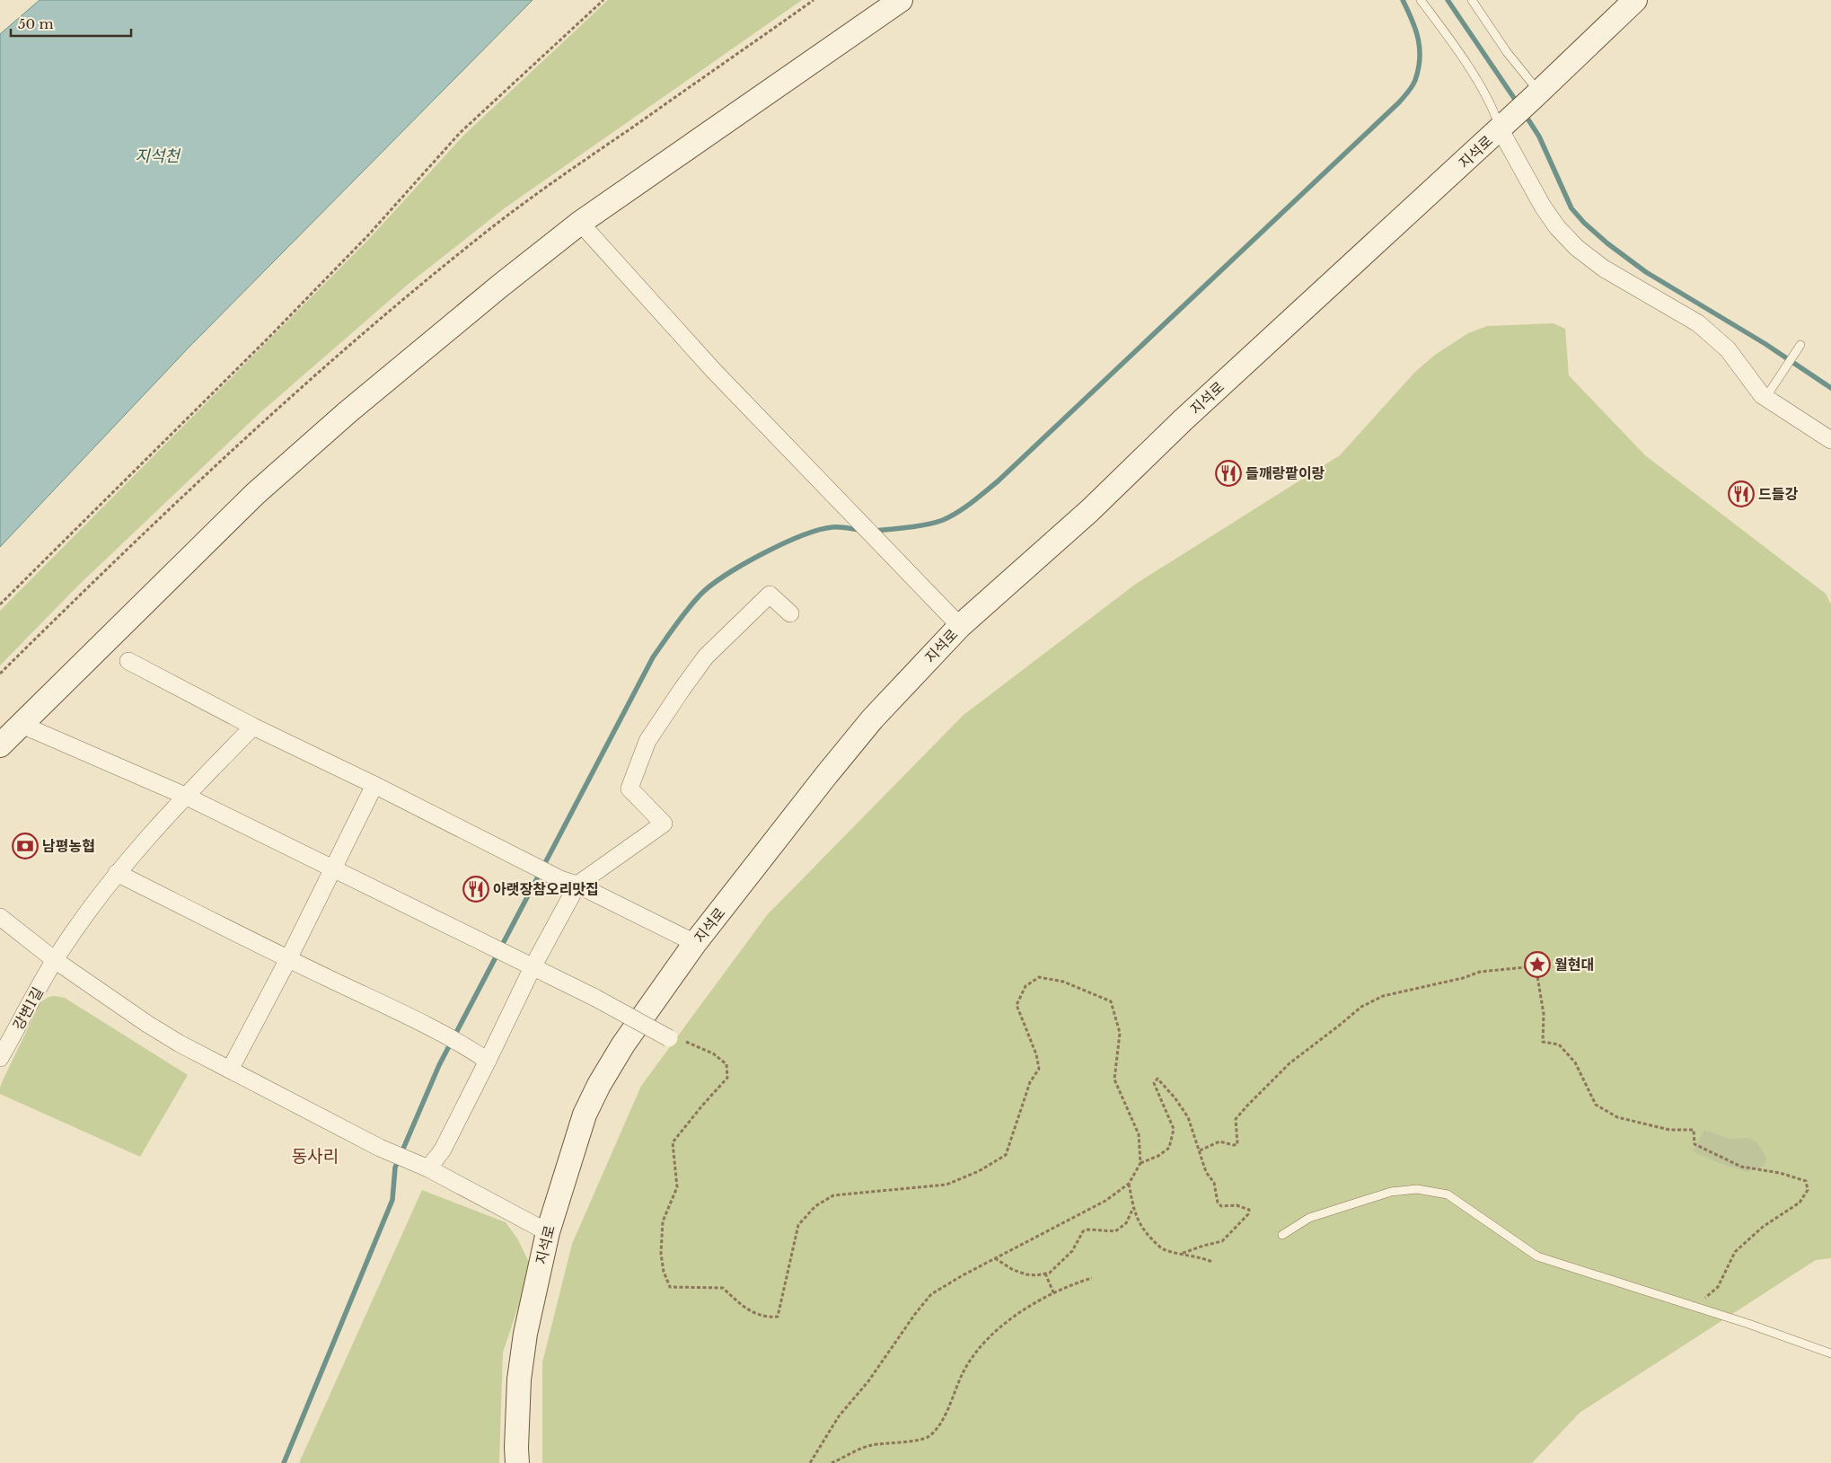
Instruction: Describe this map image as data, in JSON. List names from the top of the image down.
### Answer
{
  "streets": {
    "main road": ["지석로"],
    "street": ["강변1길"]
  },
  "districts": ["동사리"],
  "water": ["지석천"],
  "places": {
    "restaurant": ["들깨랑팥이랑", "드들강", "아랫장참오리맛집"],
    "bank": ["남평농협"],
    "place": ["월현대"]
  },
  "scale_bar": "50 m"
}
